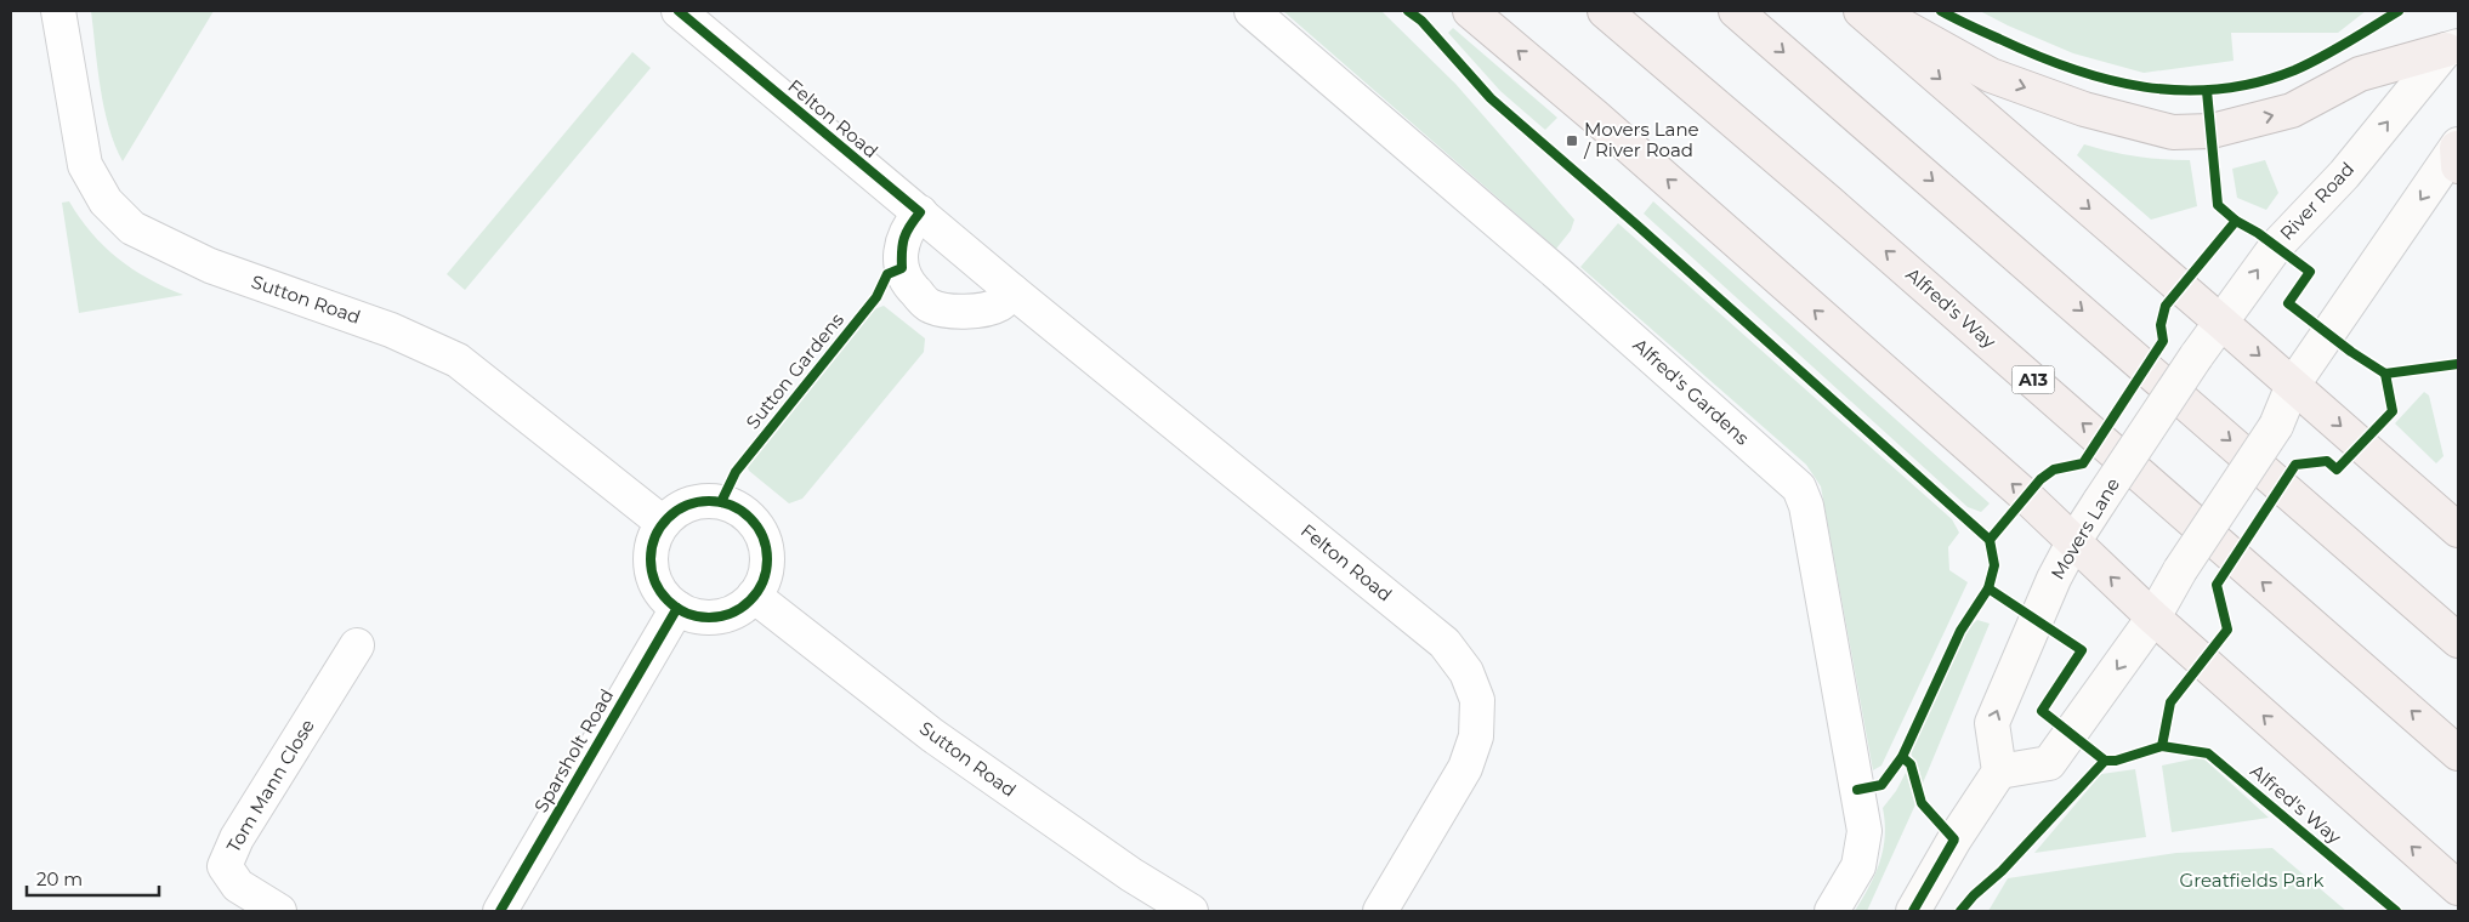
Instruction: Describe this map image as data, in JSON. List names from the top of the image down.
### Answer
{
  "streets": {
    "highway": ["Alfred's Way", "A13"],
    "street": [
      "Felton Road",
      "River Road",
      "Sutton Road",
      "Alfred's Gardens",
      "Movers Lane",
      "Sparsholt Road",
      "Tom Mann Close"
    ],
    "cycle path": ["Sutton Gardens"]
  },
  "crossings": [
    ["River Road", "Movers Lane"],
    ["Sutton Road", "Sparsholt Road"]
  ],
  "one_way": ["Movers Lane"],
  "parks": ["Greatfields Park"],
  "places": {
    "transit": ["Movers Lane / River Road"]
  },
  "scale_bar": "20 m"
}
